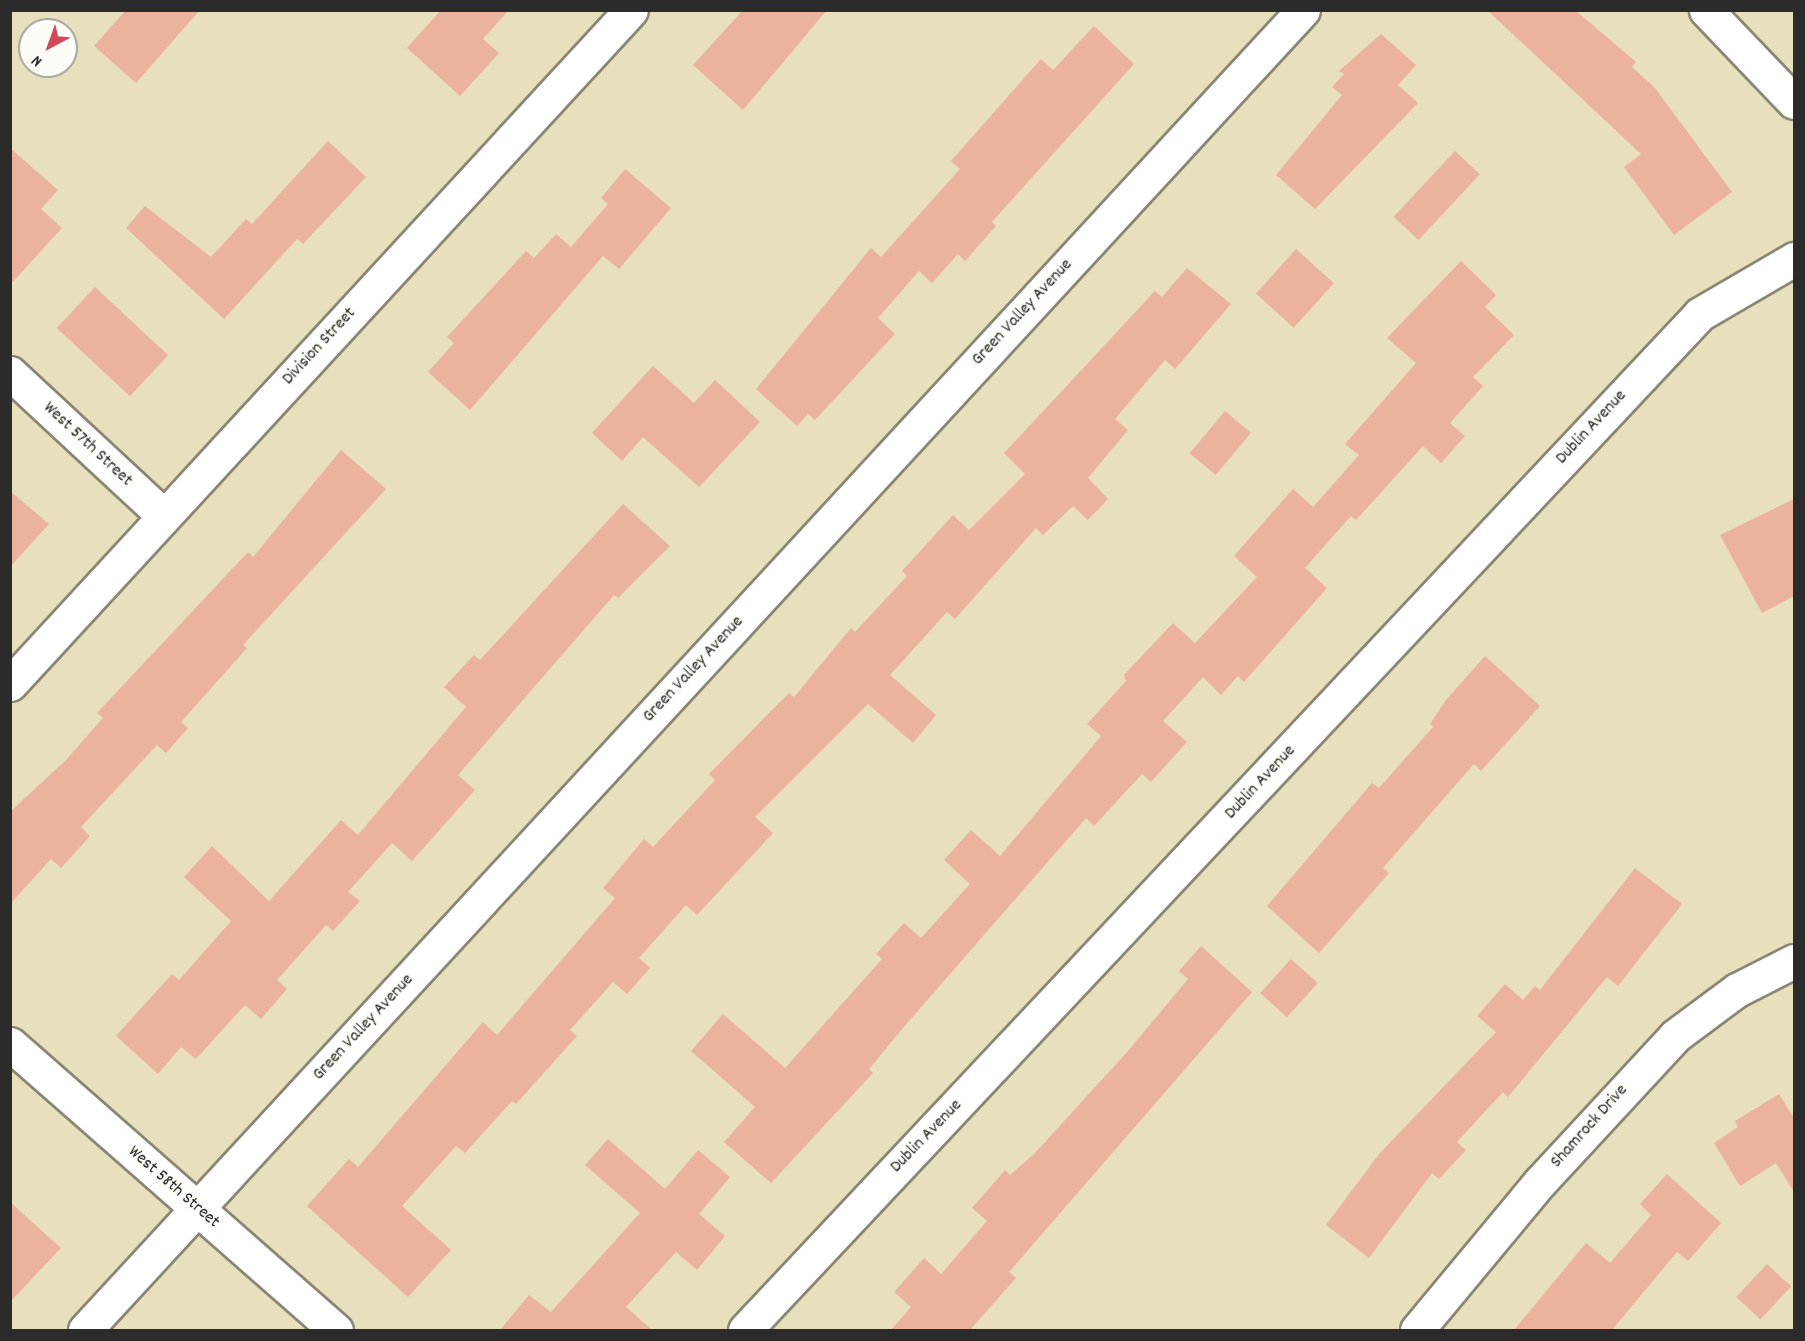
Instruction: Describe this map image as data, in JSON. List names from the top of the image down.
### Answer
{
  "streets": {
    "street": [
      "Green Valley Avenue",
      "Division Street",
      "Dublin Avenue",
      "West 57th Street",
      "Shamrock Drive",
      "West 58th Street"
    ]
  },
  "crossings": [
    ["Green Valley Avenue", "West 58th Street"],
    ["Division Street", "West 57th Street"]
  ],
  "north": "bottom left"
}
